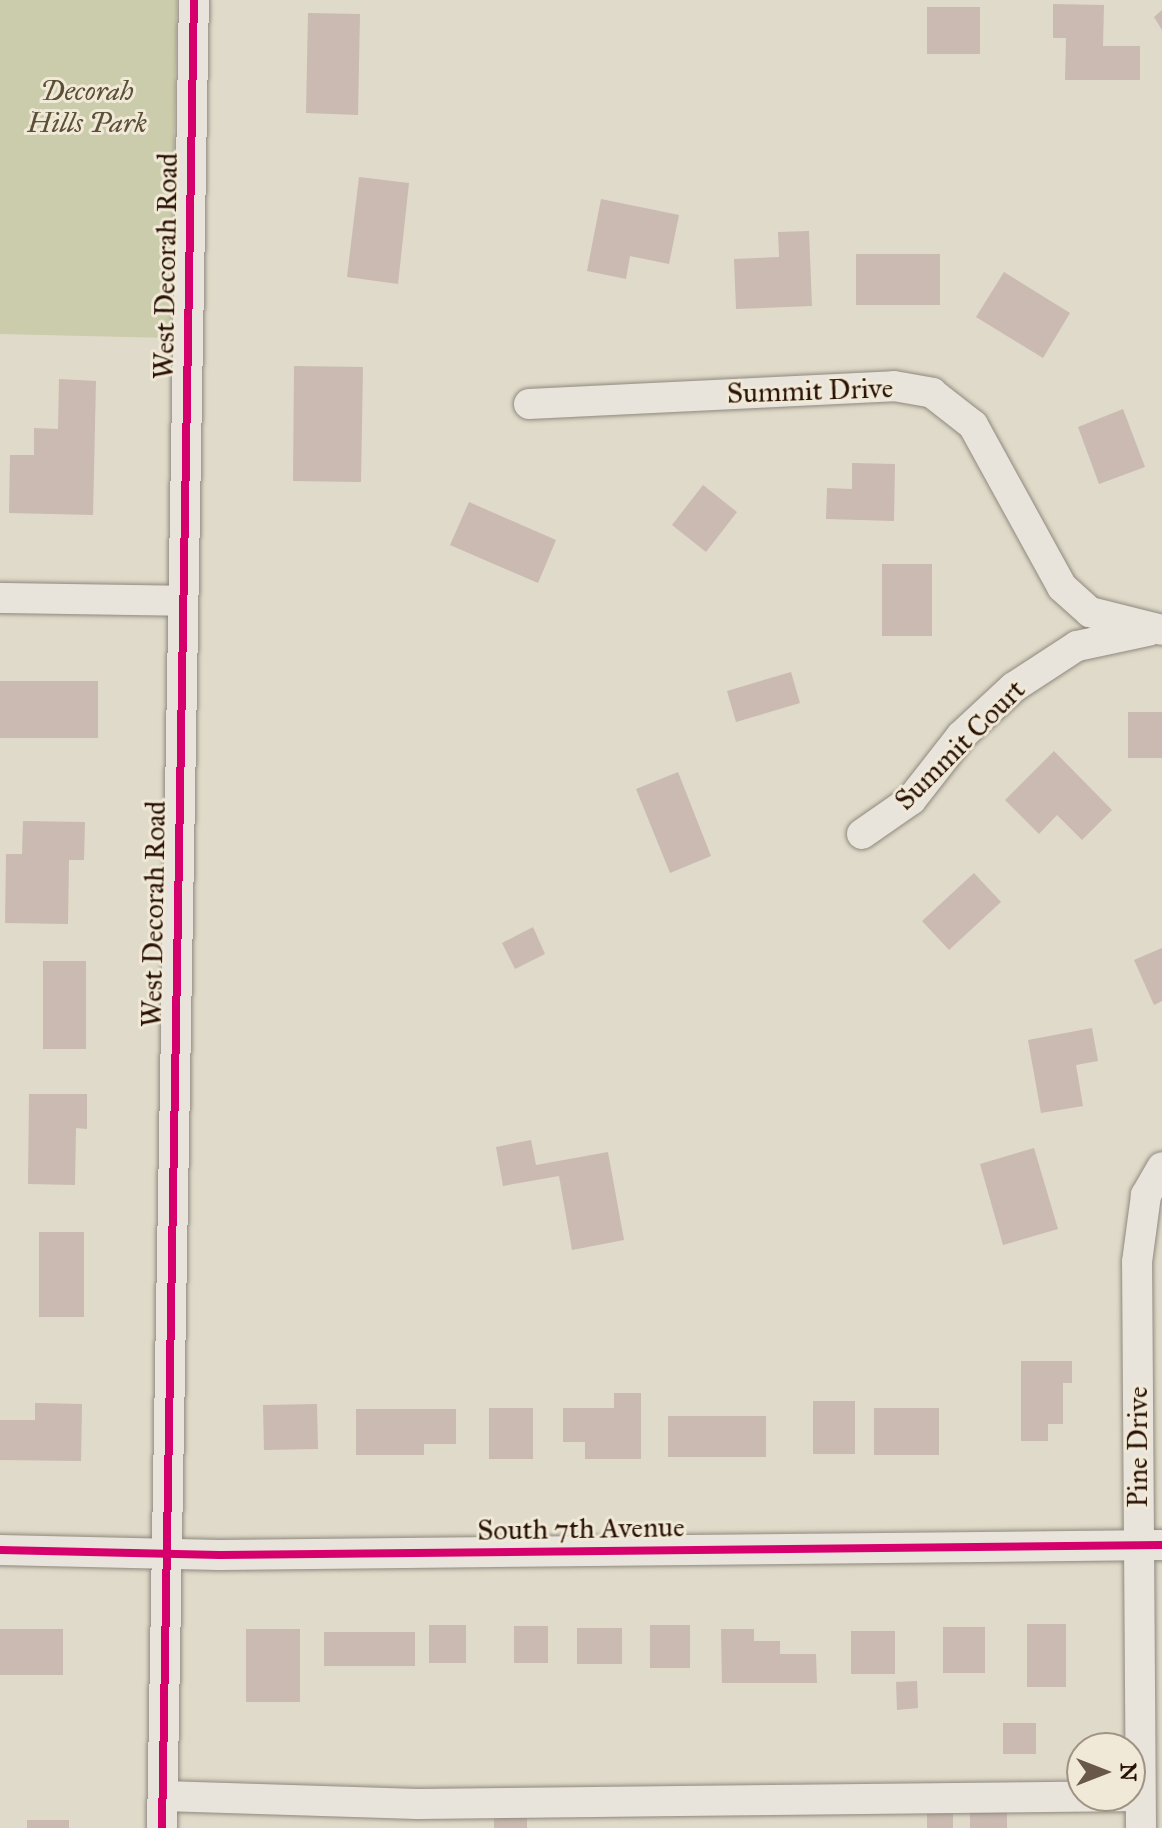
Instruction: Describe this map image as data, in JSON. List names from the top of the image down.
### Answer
{
  "streets": {
    "street": [
      "West Decorah Road",
      "Summit Drive",
      "Summit Court",
      "Pine Drive",
      "South 7th Avenue"
    ]
  },
  "crossings": [
    ["West Decorah Road", "South 7th Avenue"],
    ["Summit Drive", "Summit Court"],
    ["Pine Drive", "South 7th Avenue"]
  ],
  "parks": ["Decorah Hills Park"],
  "north": "right"
}
